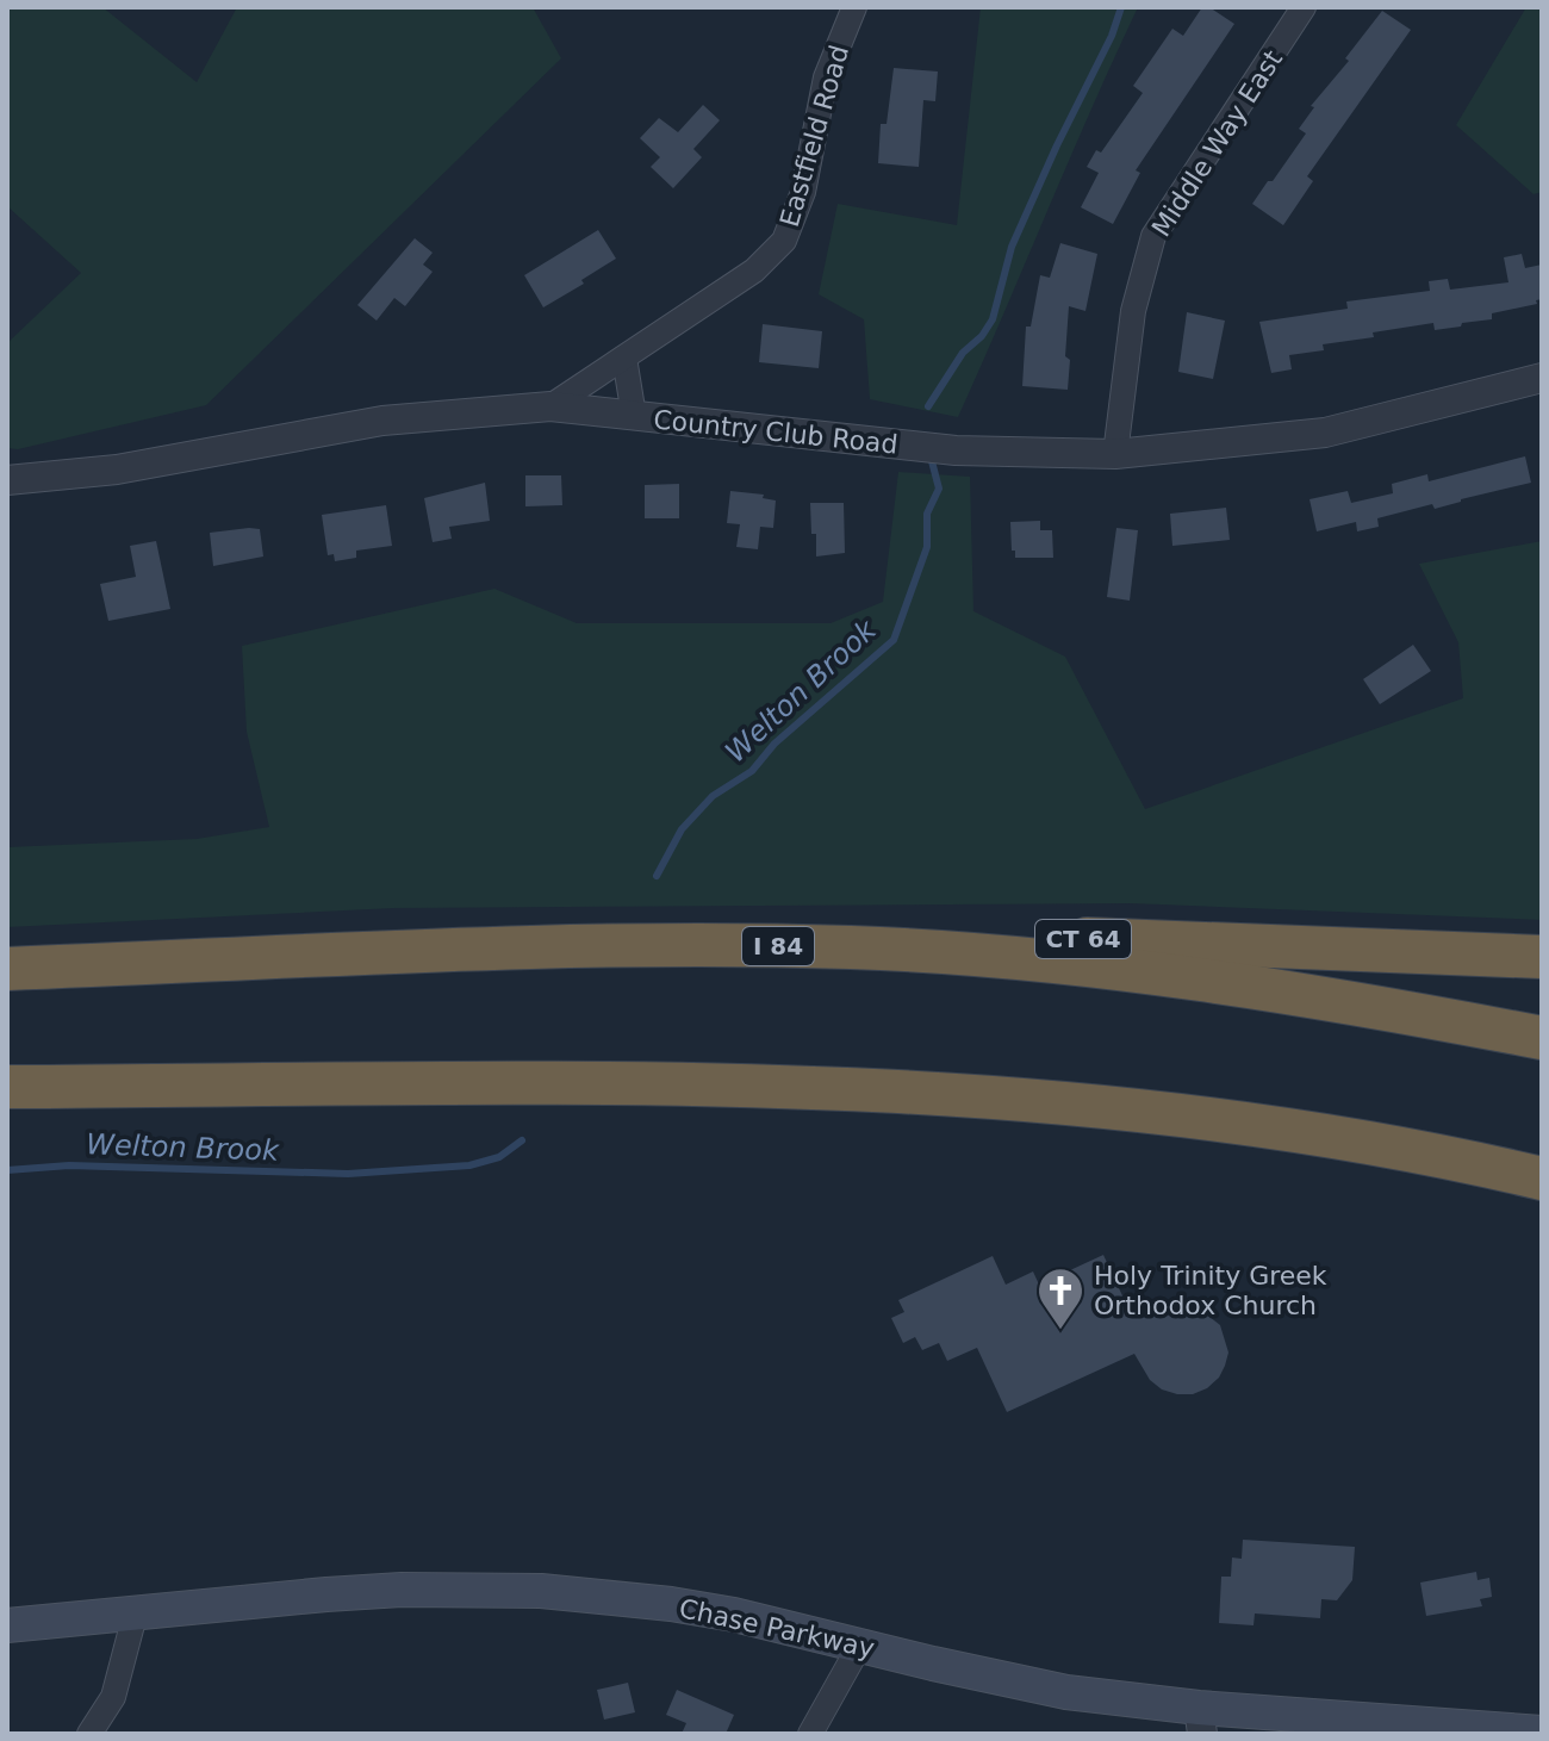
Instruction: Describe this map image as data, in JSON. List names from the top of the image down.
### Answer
{
  "streets": {
    "highway": ["CT 64", "I 84"],
    "main road": ["Chase Parkway"],
    "street": ["Eastfield Road", "Middle Way East", "Country Club Road"]
  },
  "crossings": [
    ["Eastfield Road", "Country Club Road"],
    ["Middle Way East", "Country Club Road"],
    ["CT 64", "I 84"]
  ],
  "water": ["Welton Brook"],
  "places": {
    "church": ["Holy Trinity Greek Orthodox Church"]
  }
}
